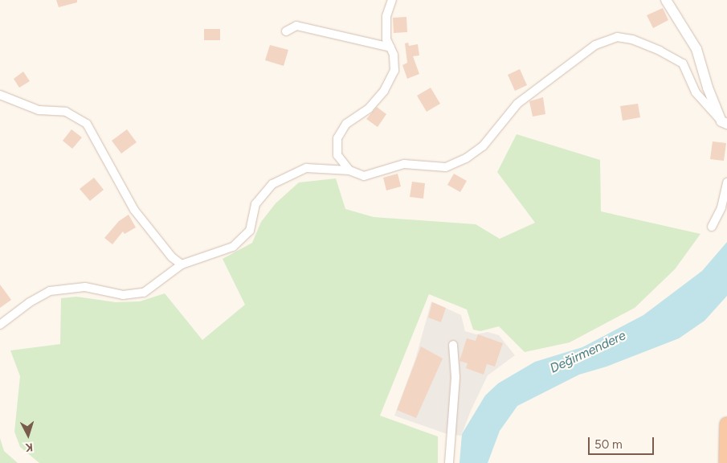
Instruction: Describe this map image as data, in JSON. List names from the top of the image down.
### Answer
{
  "water": ["Değirmendere"],
  "scale_bar": "50 m",
  "north": "bottom"
}
